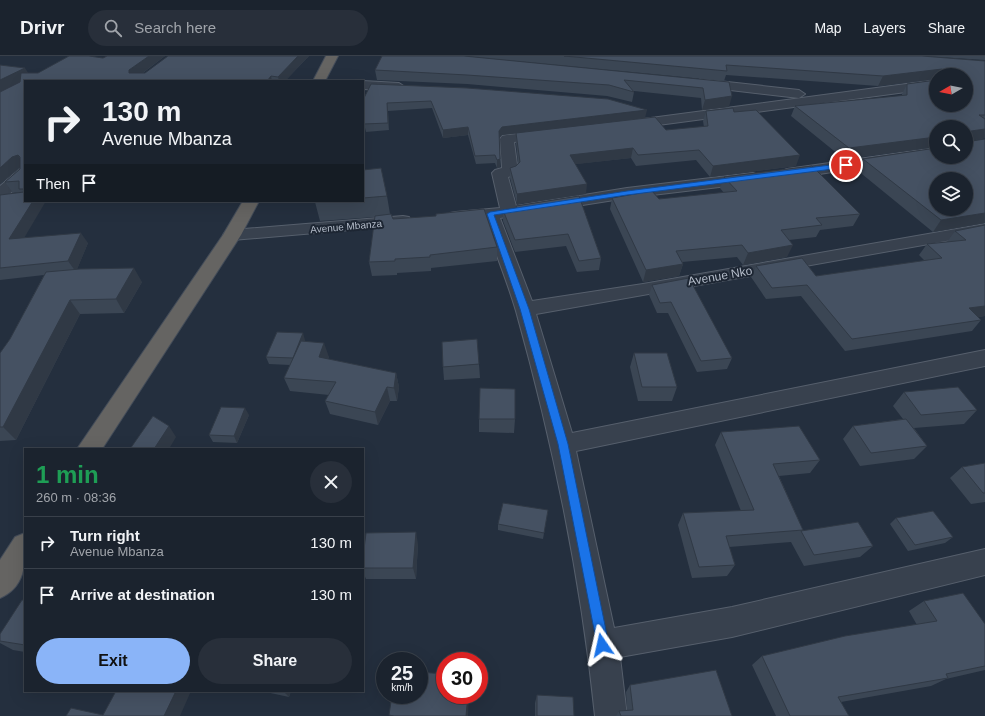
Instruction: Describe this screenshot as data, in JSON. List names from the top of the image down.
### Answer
{
  "streets": {
    "street": ["Avenue Mbanza", "Avenue Nko"]
  },
  "north": "left",
  "page": {
    "header": "Drivr",
    "search": "Search here",
    "nav": ["Map", "Layers", "Share"],
    "turn": ["130 m", "Avenue Mbanza"],
    "then": "Then",
    "heading": ["1 min", "260 m · 08:36"],
    "list": [
      {
        "name": "Turn right",
        "note": "Avenue Mbanza",
        "value": "130 m"
      },
      {
        "name": "Arrive at destination",
        "value": "130 m"
      }
    ],
    "buttons": ["Exit", "Share"],
    "speed": "25 km/h",
    "limit": "30"
  }
}
